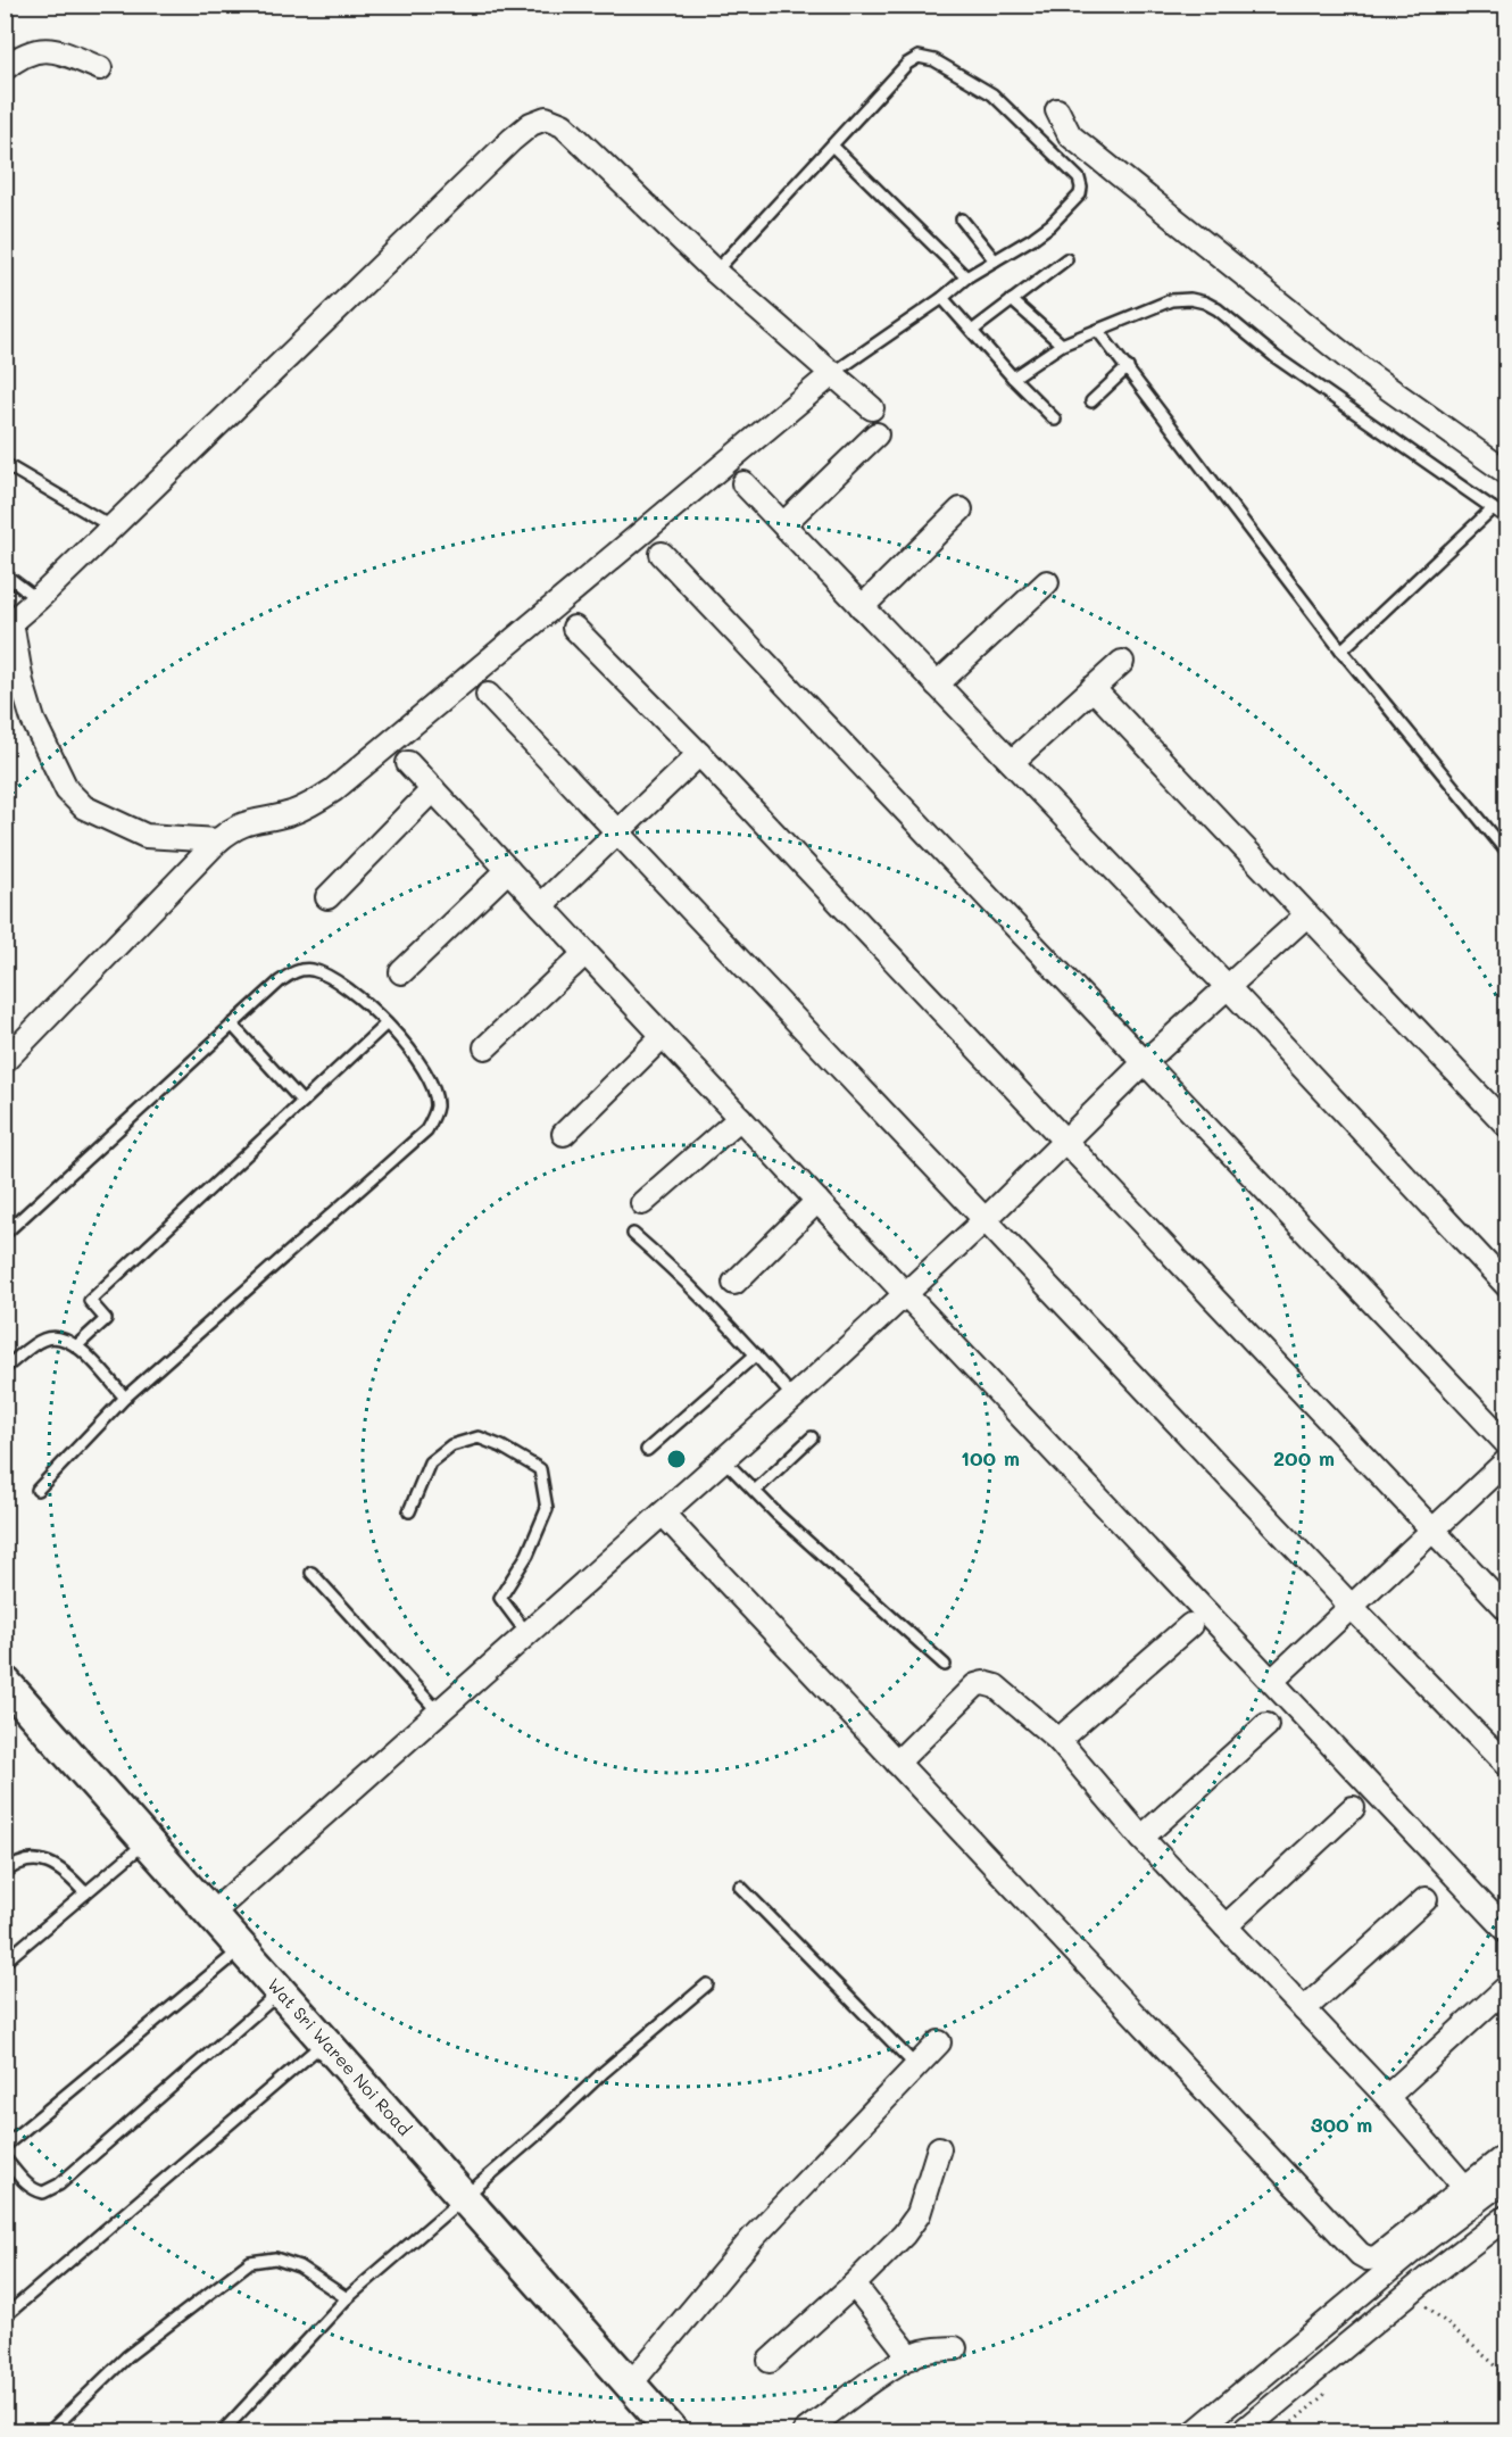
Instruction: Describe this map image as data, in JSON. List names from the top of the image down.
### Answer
{
  "streets": {
    "main road": ["Wat Sri Waree Noi Road"]
  },
  "rings": ["100 m", "200 m", "300 m"]
}
